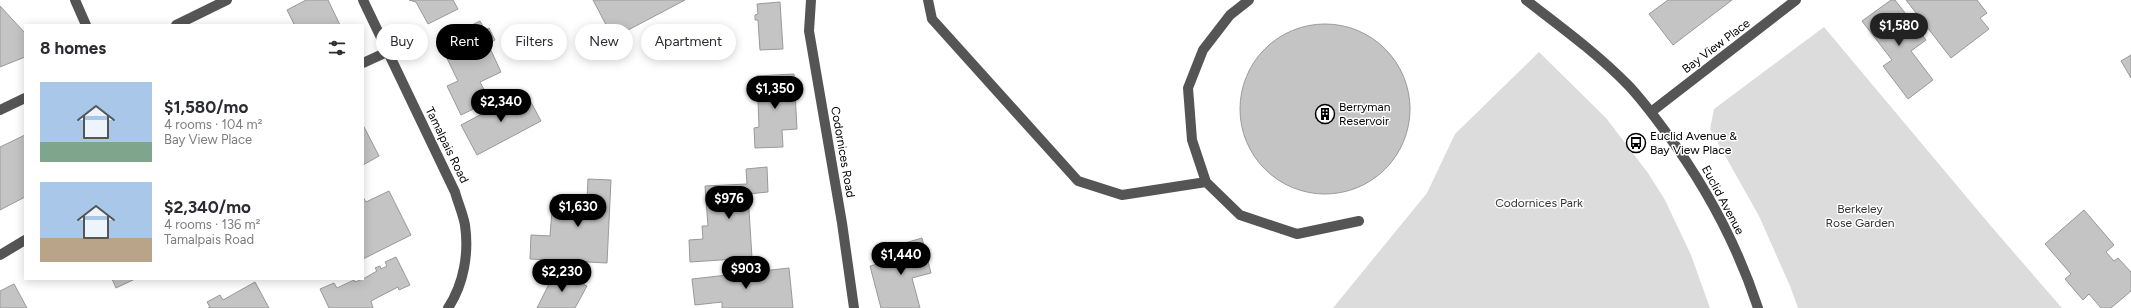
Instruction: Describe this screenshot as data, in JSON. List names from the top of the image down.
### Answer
{
  "streets": {
    "street": [
      "Bay View Place",
      "Tamalpais Road",
      "Codornices Road",
      "Euclid Avenue"
    ]
  },
  "crossings": [
    ["Bay View Place", "Euclid Avenue"]
  ],
  "parks": ["Codornices Park", "Berkeley Rose Garden"],
  "places": {
    "building": ["Berryman Reservoir"],
    "bus stop": ["Euclid Avenue & Bay View Place"]
  },
  "page": {
    "price": [
      "$1,580",
      "$1,350",
      "$2,340",
      "$976",
      "$1,630",
      "$1,440",
      "$903",
      "$2,230"
    ],
    "chip": [
      "Buy",
      "Rent",
      "Filters",
      "New",
      "Apartment"
    ],
    "heading": "8 homes",
    "list": [
      {
        "name": "$1,580/mo",
        "note": "4 rooms · 104 m² · Bay View Place"
      },
      {
        "name": "$2,340/mo",
        "note": "4 rooms · 136 m² · Tamalpais Road"
      }
    ]
  }
}
